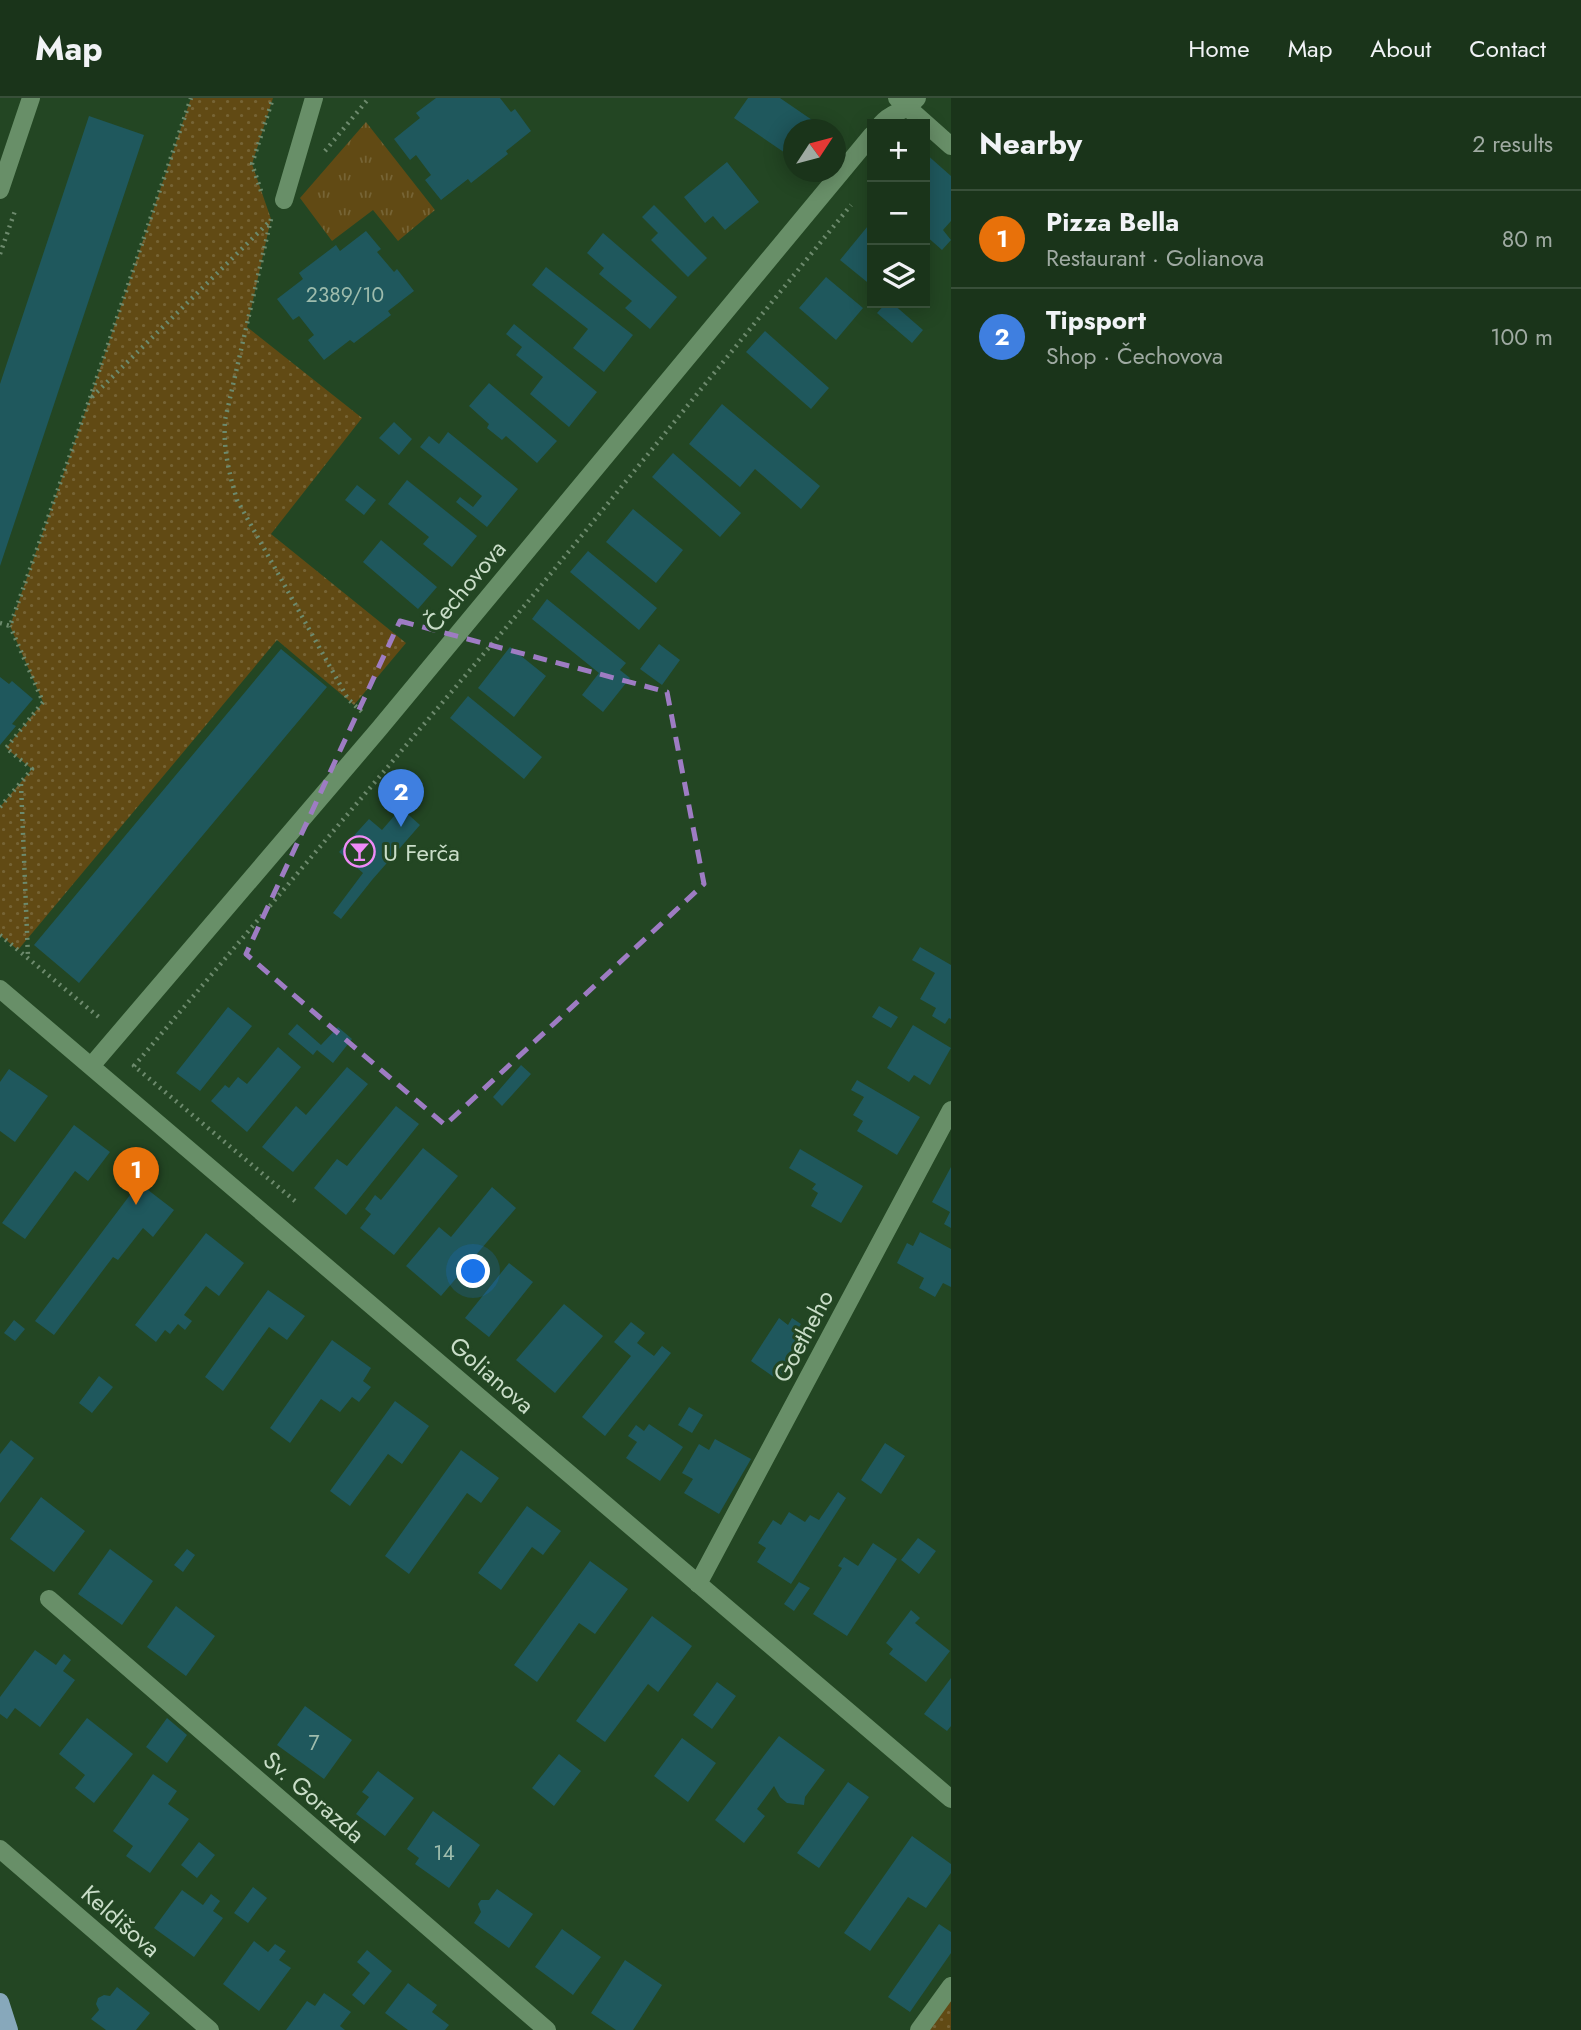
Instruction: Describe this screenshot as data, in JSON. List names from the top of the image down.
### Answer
{
  "streets": {
    "street": [
      "Čechovova",
      "Goetheho",
      "Golianova",
      "Sv. Gorazda",
      "Keldišova"
    ]
  },
  "crossings": [
    ["Čechovova", "Golianova"],
    ["Goetheho", "Golianova"]
  ],
  "places": {
    "bar": ["U Ferča"]
  },
  "house_numbers": ["2389/10", "7", "14"],
  "north": "top right",
  "page": {
    "header": "Map",
    "nav": [
      "Home",
      "Map",
      "About",
      "Contact"
    ],
    "heading": ["Nearby", "2 results"],
    "map_buttons": ["+", "−"],
    "list": [
      {
        "mark": "1",
        "name": "Pizza Bella",
        "note": "Restaurant · Golianova",
        "value": "80 m"
      },
      {
        "mark": "2",
        "name": "Tipsport",
        "note": "Shop · Čechovova",
        "value": "100 m"
      }
    ],
    "pins": ["2", "1"]
  }
}
